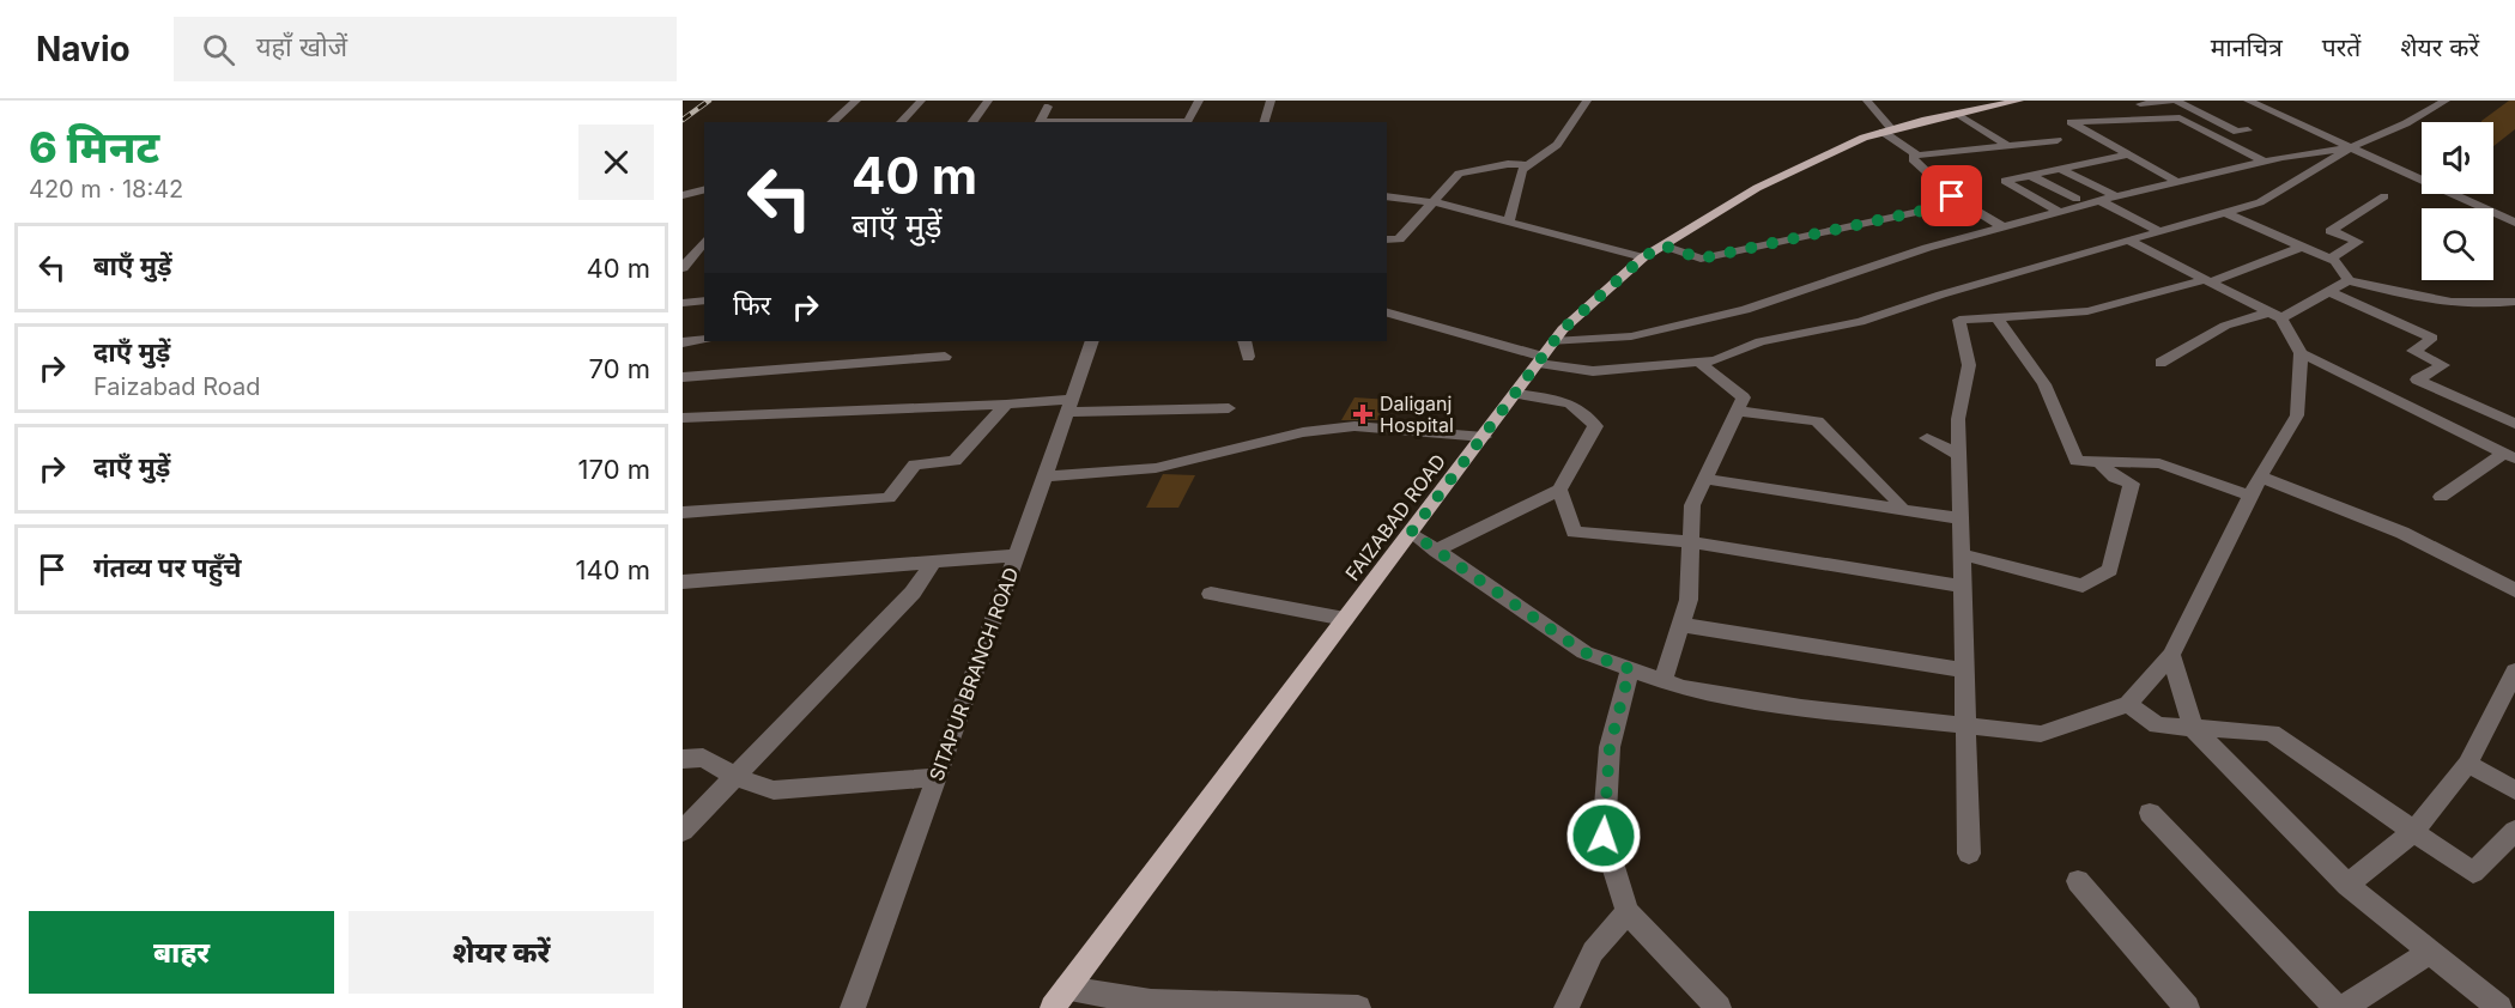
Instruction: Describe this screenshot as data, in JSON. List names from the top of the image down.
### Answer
{
  "streets": {
    "main road": ["FAIZABAD ROAD"],
    "street": ["SITAPUR BRANCH ROAD"]
  },
  "places": {
    "health": ["Daliganj Hospital"]
  },
  "page": {
    "header": "Navio",
    "search": "यहाँ खोजें",
    "nav": ["मानचित्र", "परतें", "शेयर करें"],
    "heading": ["6 मिनट", "420 m · 18:42"],
    "turn": ["40 m", "बाएँ मुड़ें"],
    "list": [
      {
        "name": "बाएँ मुड़ें",
        "value": "40 m"
      },
      {
        "name": "दाएँ मुड़ें",
        "note": "Faizabad Road",
        "value": "70 m"
      },
      {
        "name": "दाएँ मुड़ें",
        "value": "170 m"
      },
      {
        "name": "गंतव्य पर पहुँचे",
        "value": "140 m"
      }
    ],
    "then": "फिर",
    "buttons": ["बाहर", "शेयर करें"]
  }
}
